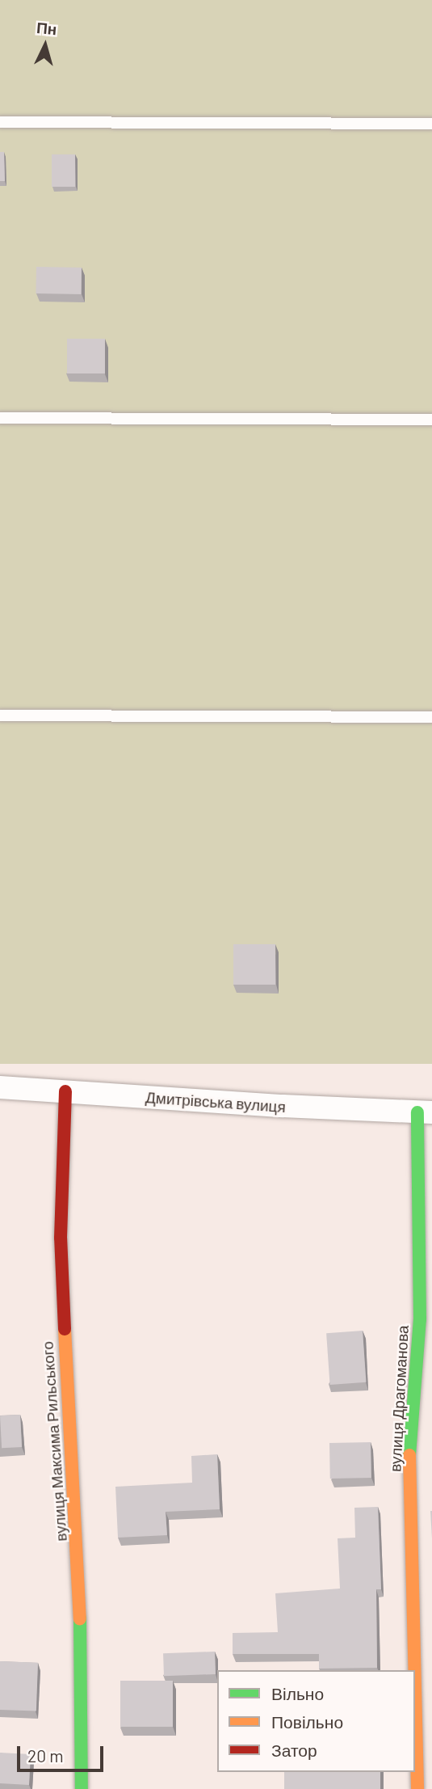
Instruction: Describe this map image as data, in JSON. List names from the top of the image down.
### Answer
{
  "streets": {
    "street": ["Дмитрівська вулиця", "вулиця Драгоманова", "вулиця Максима Рильського"]
  },
  "crossings": [
    ["Дмитрівська вулиця", "вулиця Драгоманова"],
    ["Дмитрівська вулиця", "вулиця Максима Рильського"]
  ],
  "legend": ["Вільно", "Повільно", "Затор"],
  "scale_bar": "20 m",
  "north": "top"
}
